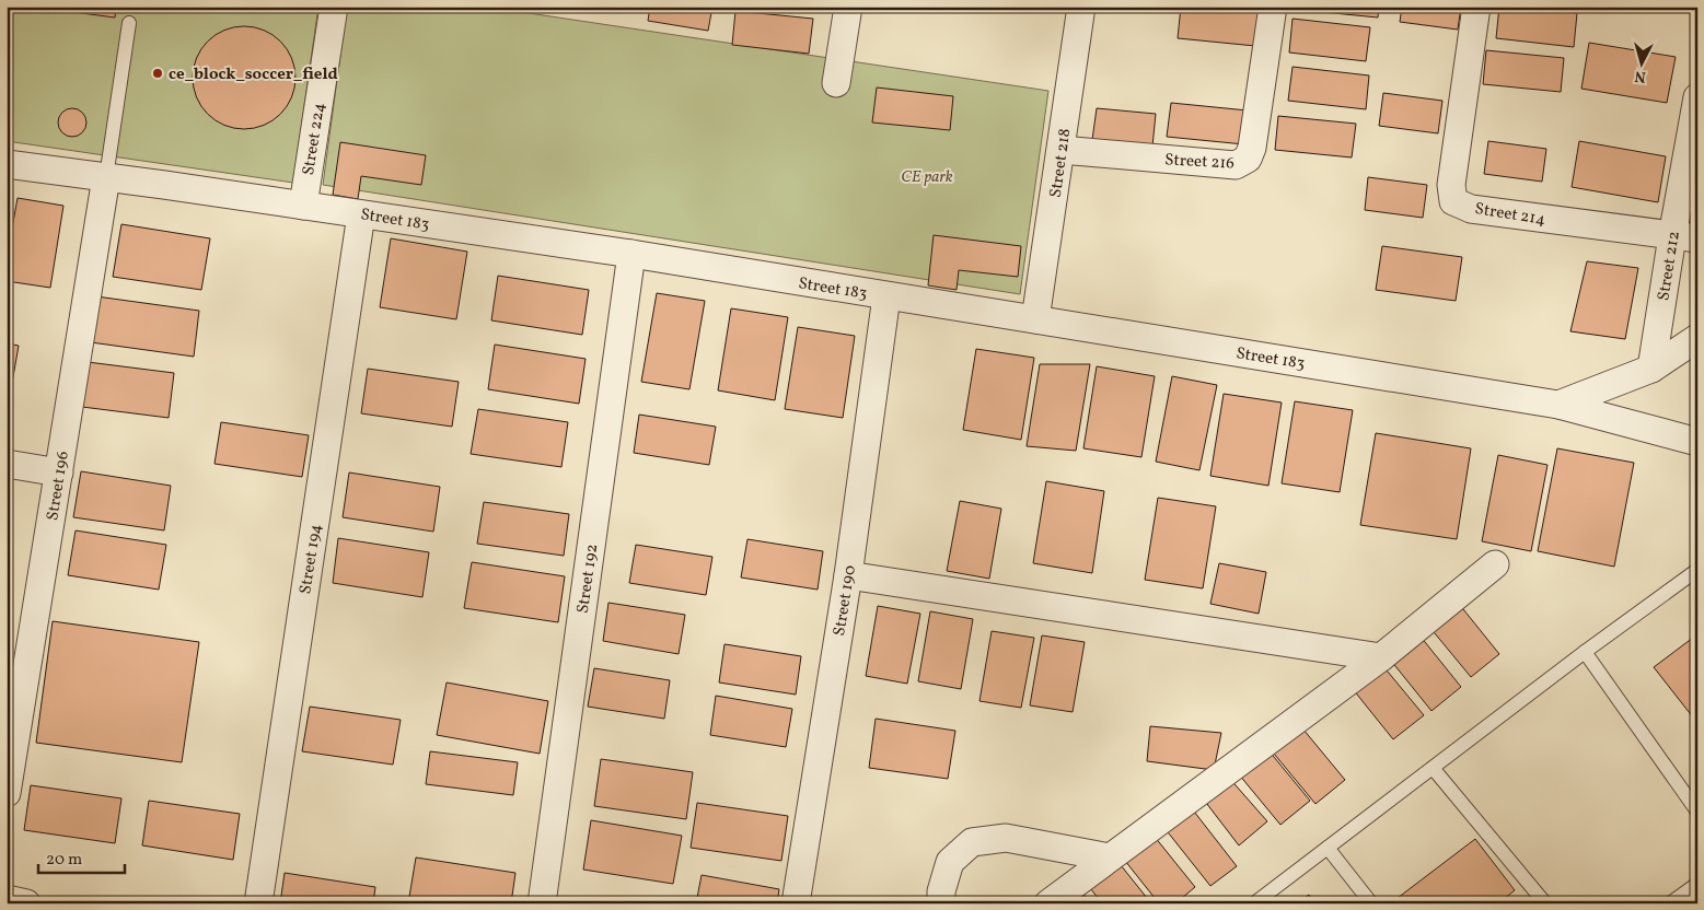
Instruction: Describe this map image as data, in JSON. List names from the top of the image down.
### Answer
{
  "streets": {
    "street": [
      "Street 224",
      "Street 216",
      "Street 218",
      "Street 214",
      "Street 183",
      "Street 212",
      "Street 196",
      "Street 194",
      "Street 192",
      "Street 190"
    ]
  },
  "crossings": [
    ["Street 224", "Street 183"],
    ["Street 216", "Street 218"],
    ["Street 218", "Street 183"],
    ["Street 214", "Street 212"],
    ["Street 183", "Street 212"],
    ["Street 183", "Street 196"],
    ["Street 183", "Street 194"],
    ["Street 183", "Street 192"],
    ["Street 183", "Street 190"]
  ],
  "parks": ["CE park"],
  "places": ["ce_block_soccer_field"],
  "scale_bar": "20 m",
  "north": "bottom"
}
